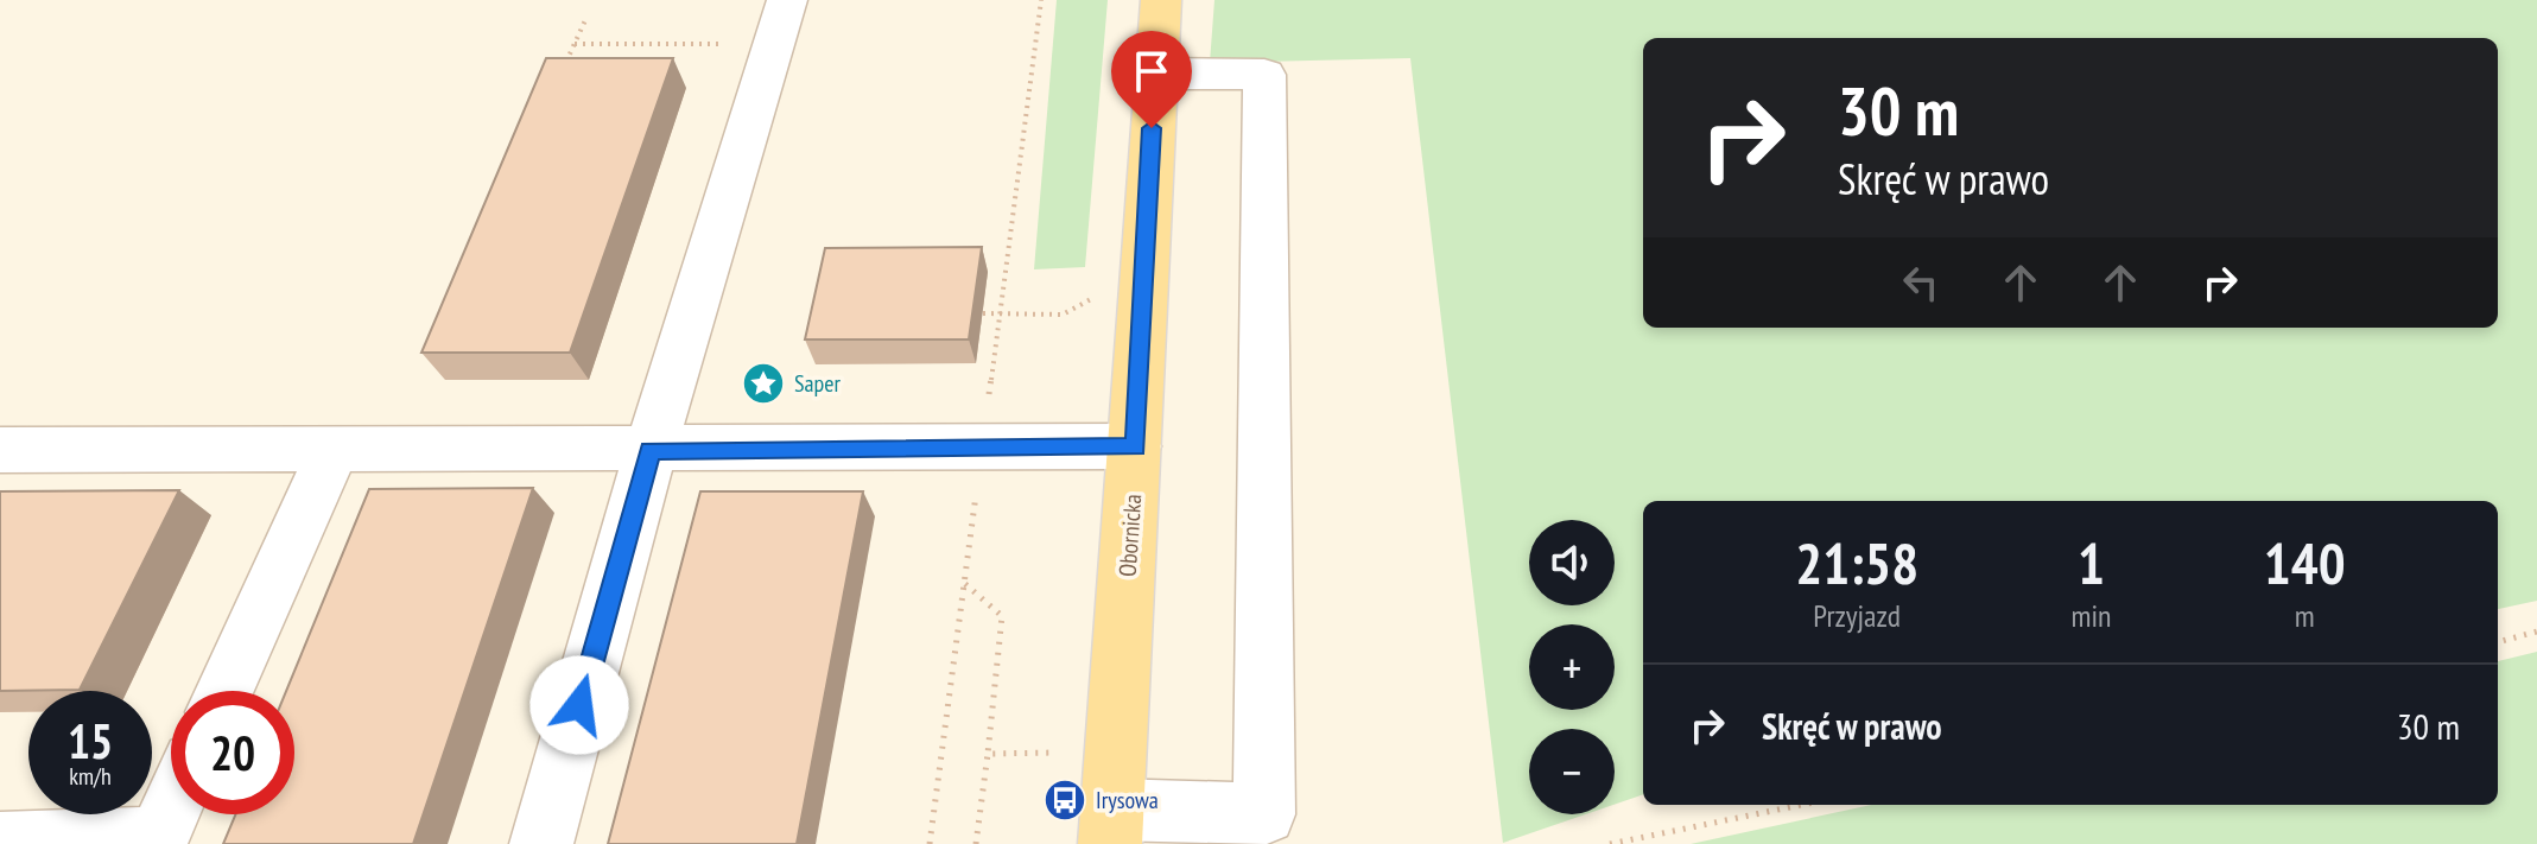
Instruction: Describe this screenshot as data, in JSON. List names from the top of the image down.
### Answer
{
  "streets": {
    "main road": ["Obornicka"]
  },
  "places": {
    "place": ["Saper"],
    "bus stop": ["Irysowa"]
  },
  "page": {
    "turn": ["30 m", "Skręć w prawo"],
    "eta": [
      "21:58",
      "Przyjazd",
      "1",
      "min",
      "140",
      "m"
    ],
    "map_buttons": ["+", "−"],
    "list": [
      {
        "name": "Skręć w prawo",
        "value": "30 m"
      }
    ],
    "speed": "15 km/h",
    "limit": "20"
  }
}
